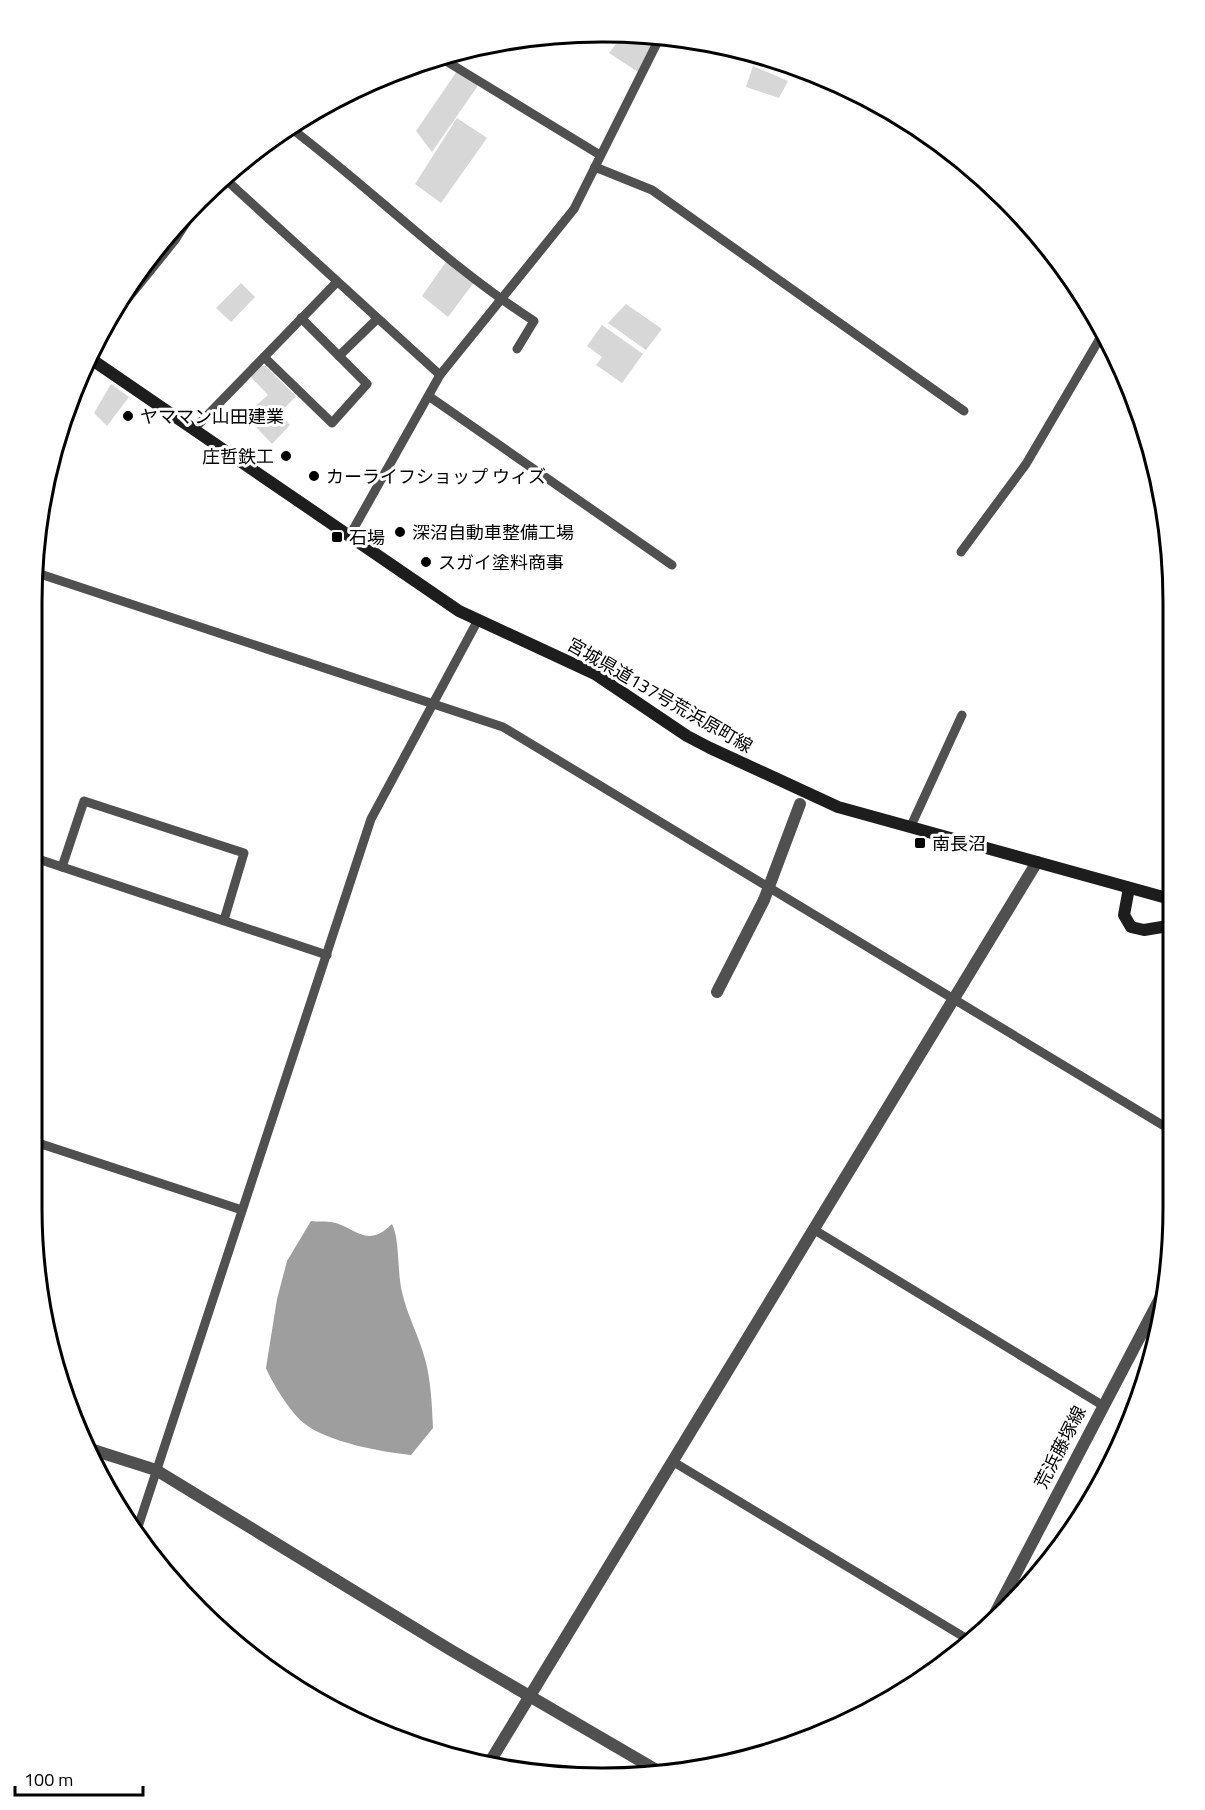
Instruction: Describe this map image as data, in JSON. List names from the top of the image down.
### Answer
{
  "streets": {
    "main road": ["宮城県道137号荒浜原町線"],
    "street": ["荒浜藤塚線"]
  },
  "places": {
    "other": [
      "ヤママン山田建業",
      "庄哲鉄工",
      "カーライフショップ ウィズ",
      "深沼自動車整備工場",
      "スガイ塗料商事"
    ],
    "transit": ["石場", "南長沼"]
  },
  "scale_bar": "100 m"
}
